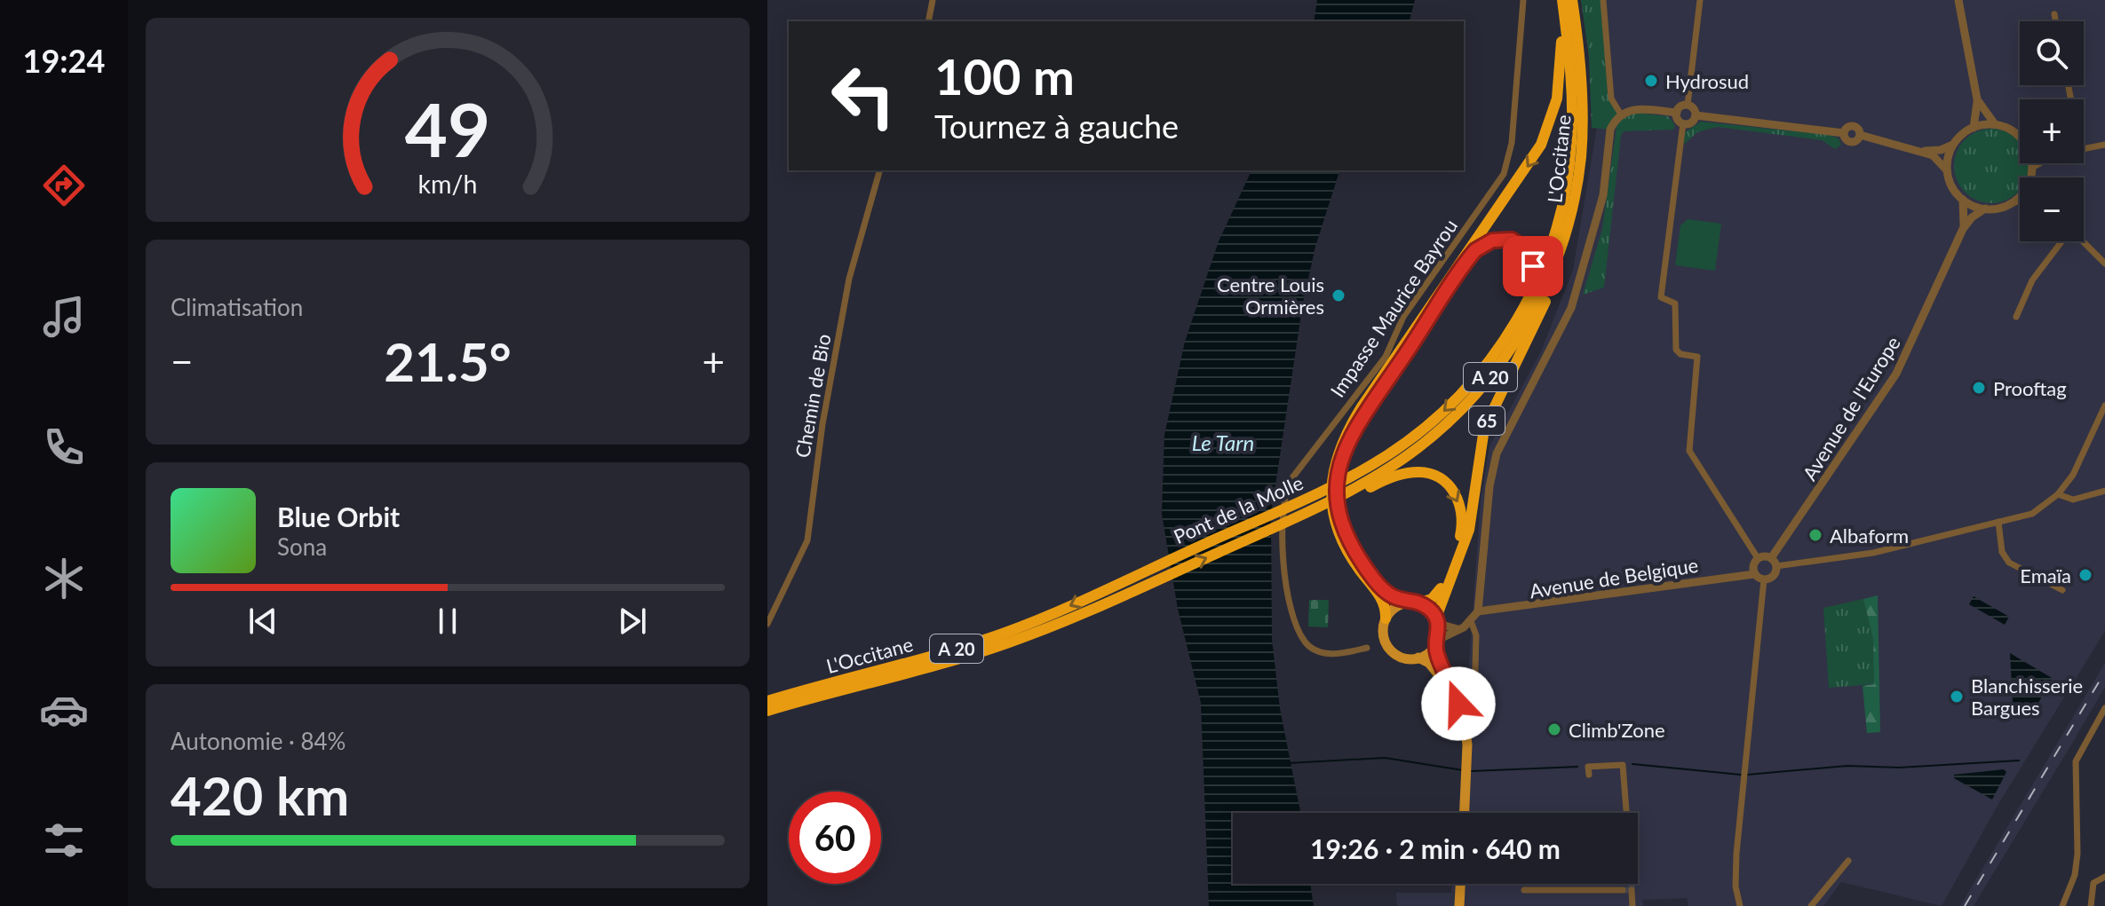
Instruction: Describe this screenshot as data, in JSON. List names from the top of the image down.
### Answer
{
  "streets": {
    "highway": [
      "L'Occitane",
      "A 20",
      "65",
      "Pont de la Molle"
    ],
    "street": [
      "Impasse Maurice Bayrou",
      "Chemin de Bio",
      "Avenue de l'Europe",
      "Avenue de Belgique"
    ]
  },
  "crossings": [
    ["L'Occitane", "65"],
    ["L'Occitane", "Pont de la Molle"],
    ["Avenue de l'Europe", "Avenue de Belgique"]
  ],
  "water": ["Le Tarn"],
  "places": [
    "Hydrosud",
    "Centre Louis Ormières",
    "Prooftag",
    "Albaform",
    "Emaïa",
    "Blanchisserie Bargues",
    "Climb'Zone"
  ],
  "page": {
    "tabs": "19:24",
    "map_buttons": ["+", "−"],
    "turn": ["100 m", "Tournez à gauche"],
    "tile": [
      "Climatisation",
      ["Autonomie · 84%", "420 km"]
    ],
    "heat": ["−", "21.5°", "+"],
    "song": ["Blue Orbit", "Sona"],
    "limit": "60",
    "trip": "19:26 · 2 min · 640 m",
    "gauge": ["49", "km/h"]
  }
}
